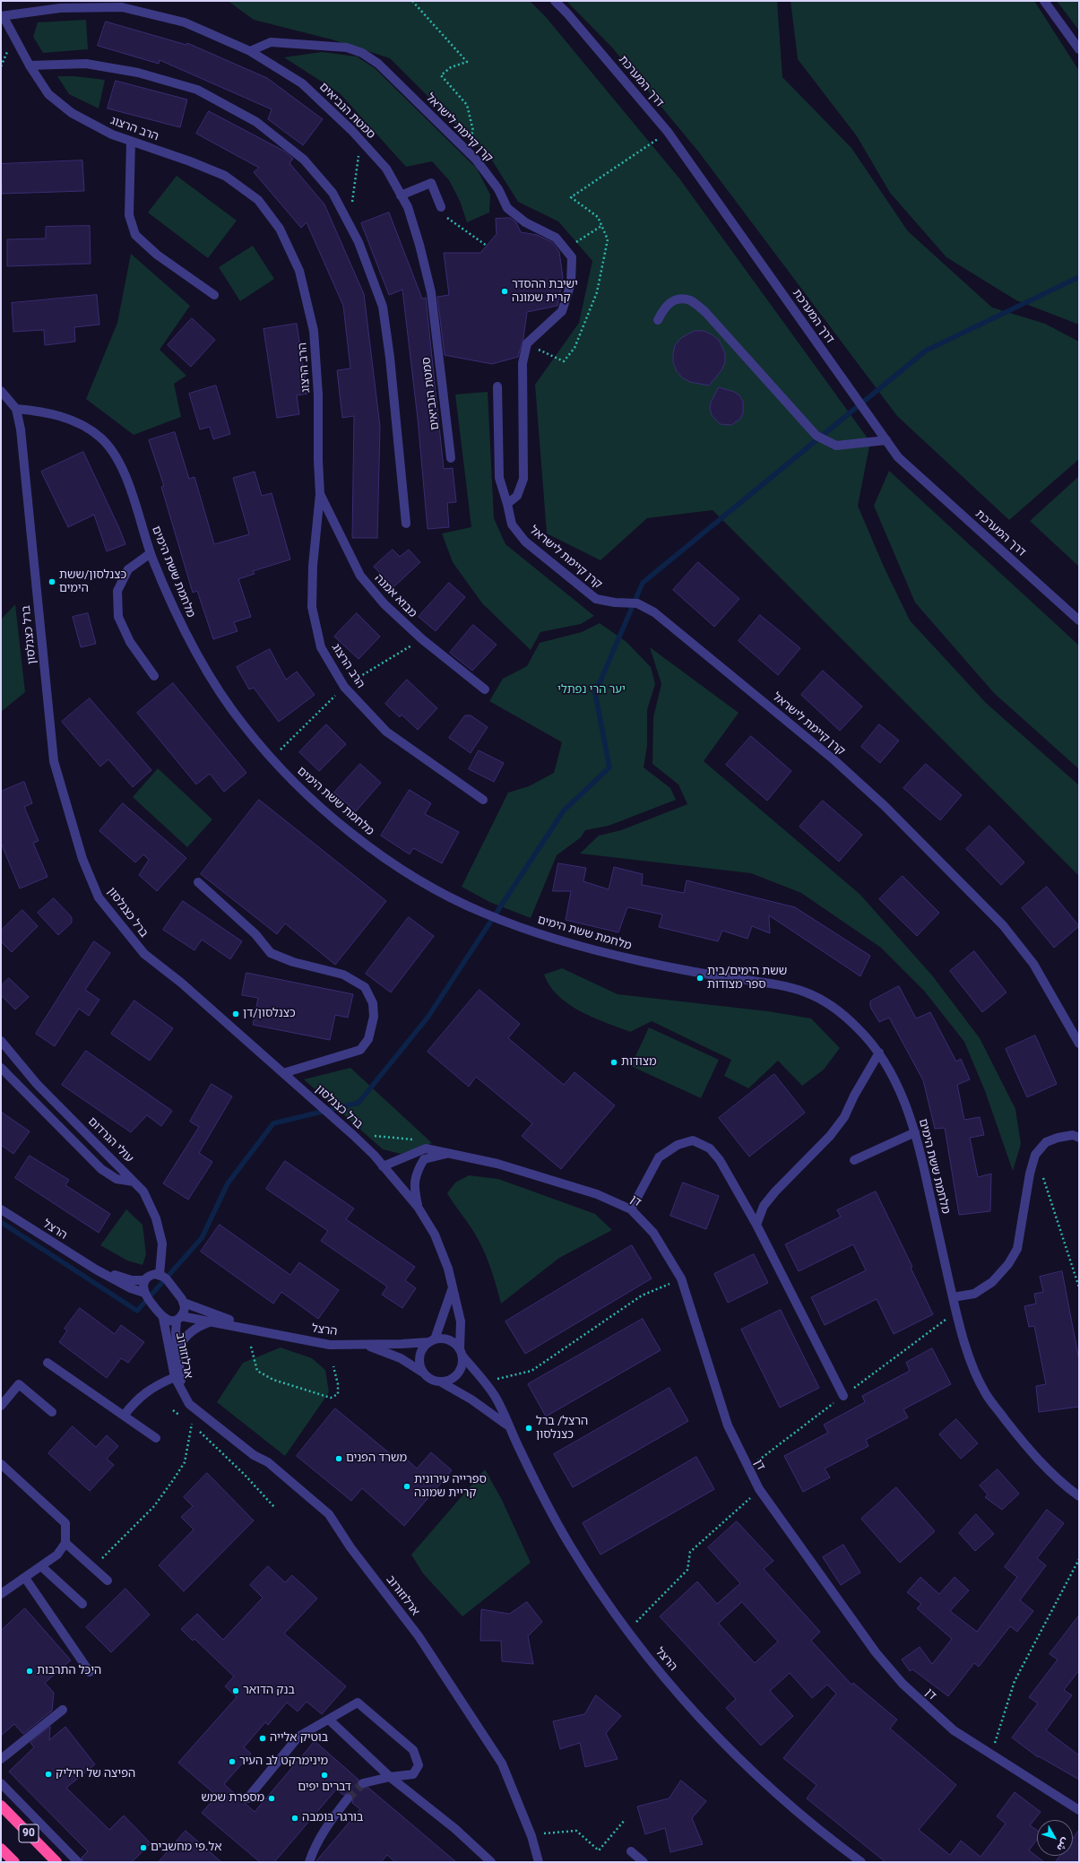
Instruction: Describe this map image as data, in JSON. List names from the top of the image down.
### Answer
{
  "streets": {
    "highway": ["90"],
    "street": [
      "דרך המערכת",
      "סמטת הנביאים",
      "קרן קיימת לישראל",
      "הרב הרצוג",
      "מלחמת ששת הימים",
      "מבוא אמנה",
      "ברל כצנלסון",
      "עולי הגרדום",
      "דן",
      "הרצל",
      "ארלוזורוב"
    ]
  },
  "crossings": [
    ["סמטת הנביאים", "קרן קיימת לישראל"],
    ["סמטת הנביאים", "הרב הרצוג"],
    ["הרב הרצוג", "מבוא אמנה"],
    ["מלחמת ששת הימים", "ברל כצנלסון"],
    ["ברל כצנלסון", "דן"],
    ["ברל כצנלסון", "הרצל"],
    ["הרצל", "ארלוזורוב"]
  ],
  "parks": ["יער הרי נפתלי"],
  "places": [
    "ישיבת ההסדר קרית שמונה",
    "כצנלסון/ששת הימים",
    "ששת הימים/בית ספר מצודות",
    "כצנלסון/דן",
    "מצודות",
    "הרצל/ ברל כצנלסון",
    "משרד הפנים",
    "ספרייה עירונית קריית שמונה",
    "היכל התרבות",
    "בנק הדואר",
    "בוטיק אלייה",
    "מינימרקט לב העיר",
    "הפיצה של חיליק",
    "דברים יפים",
    "מספרת שמש",
    "בורגר בומבה",
    "אל.פי מחשבים"
  ],
  "north": "bottom right"
}
